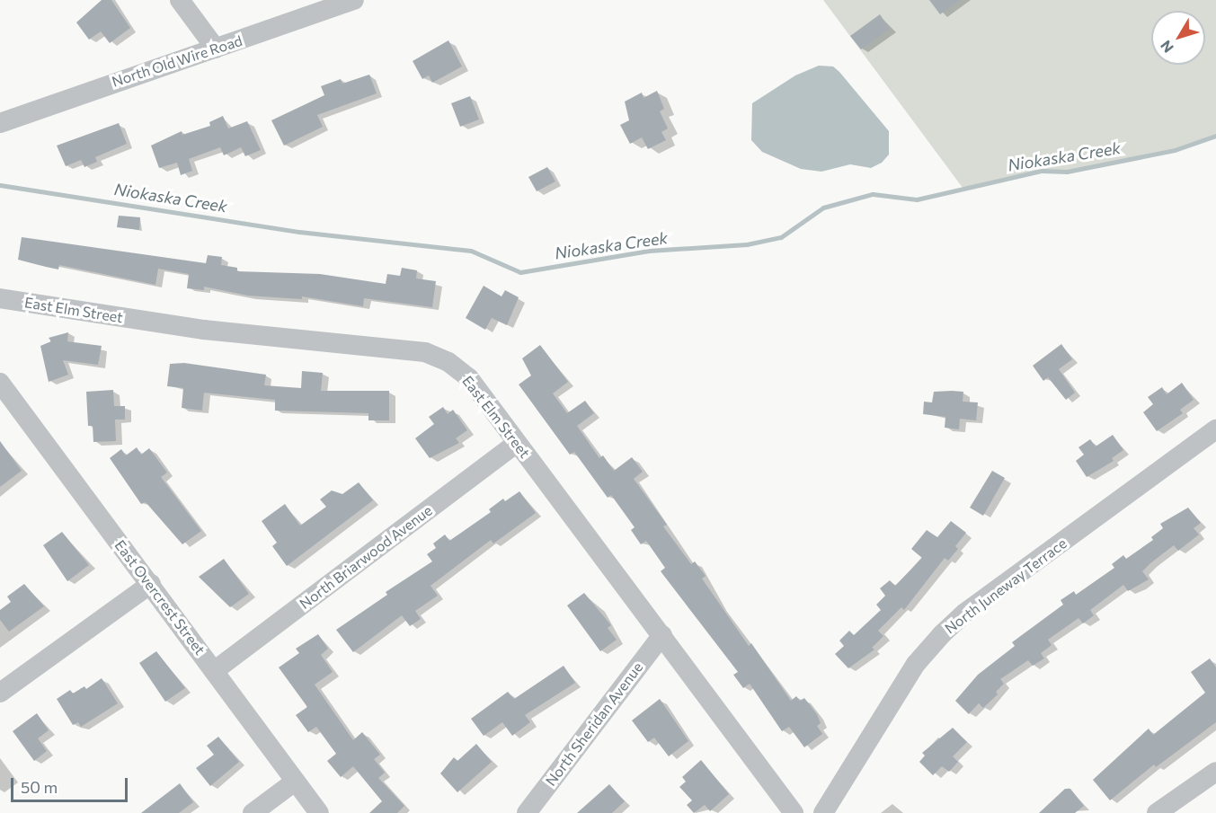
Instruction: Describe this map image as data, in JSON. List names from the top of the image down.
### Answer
{
  "streets": {
    "street": [
      "North Old Wire Road",
      "East Elm Street",
      "North Briarwood Avenue",
      "North Juneway Terrace",
      "East Overcrest Street",
      "North Sheridan Avenue"
    ]
  },
  "crossings": [
    ["East Elm Street", "North Briarwood Avenue"],
    ["East Elm Street", "North Sheridan Avenue"],
    ["North Briarwood Avenue", "East Overcrest Street"]
  ],
  "water": ["Niokaska Creek"],
  "scale_bar": "50 m",
  "north": "bottom left"
}
